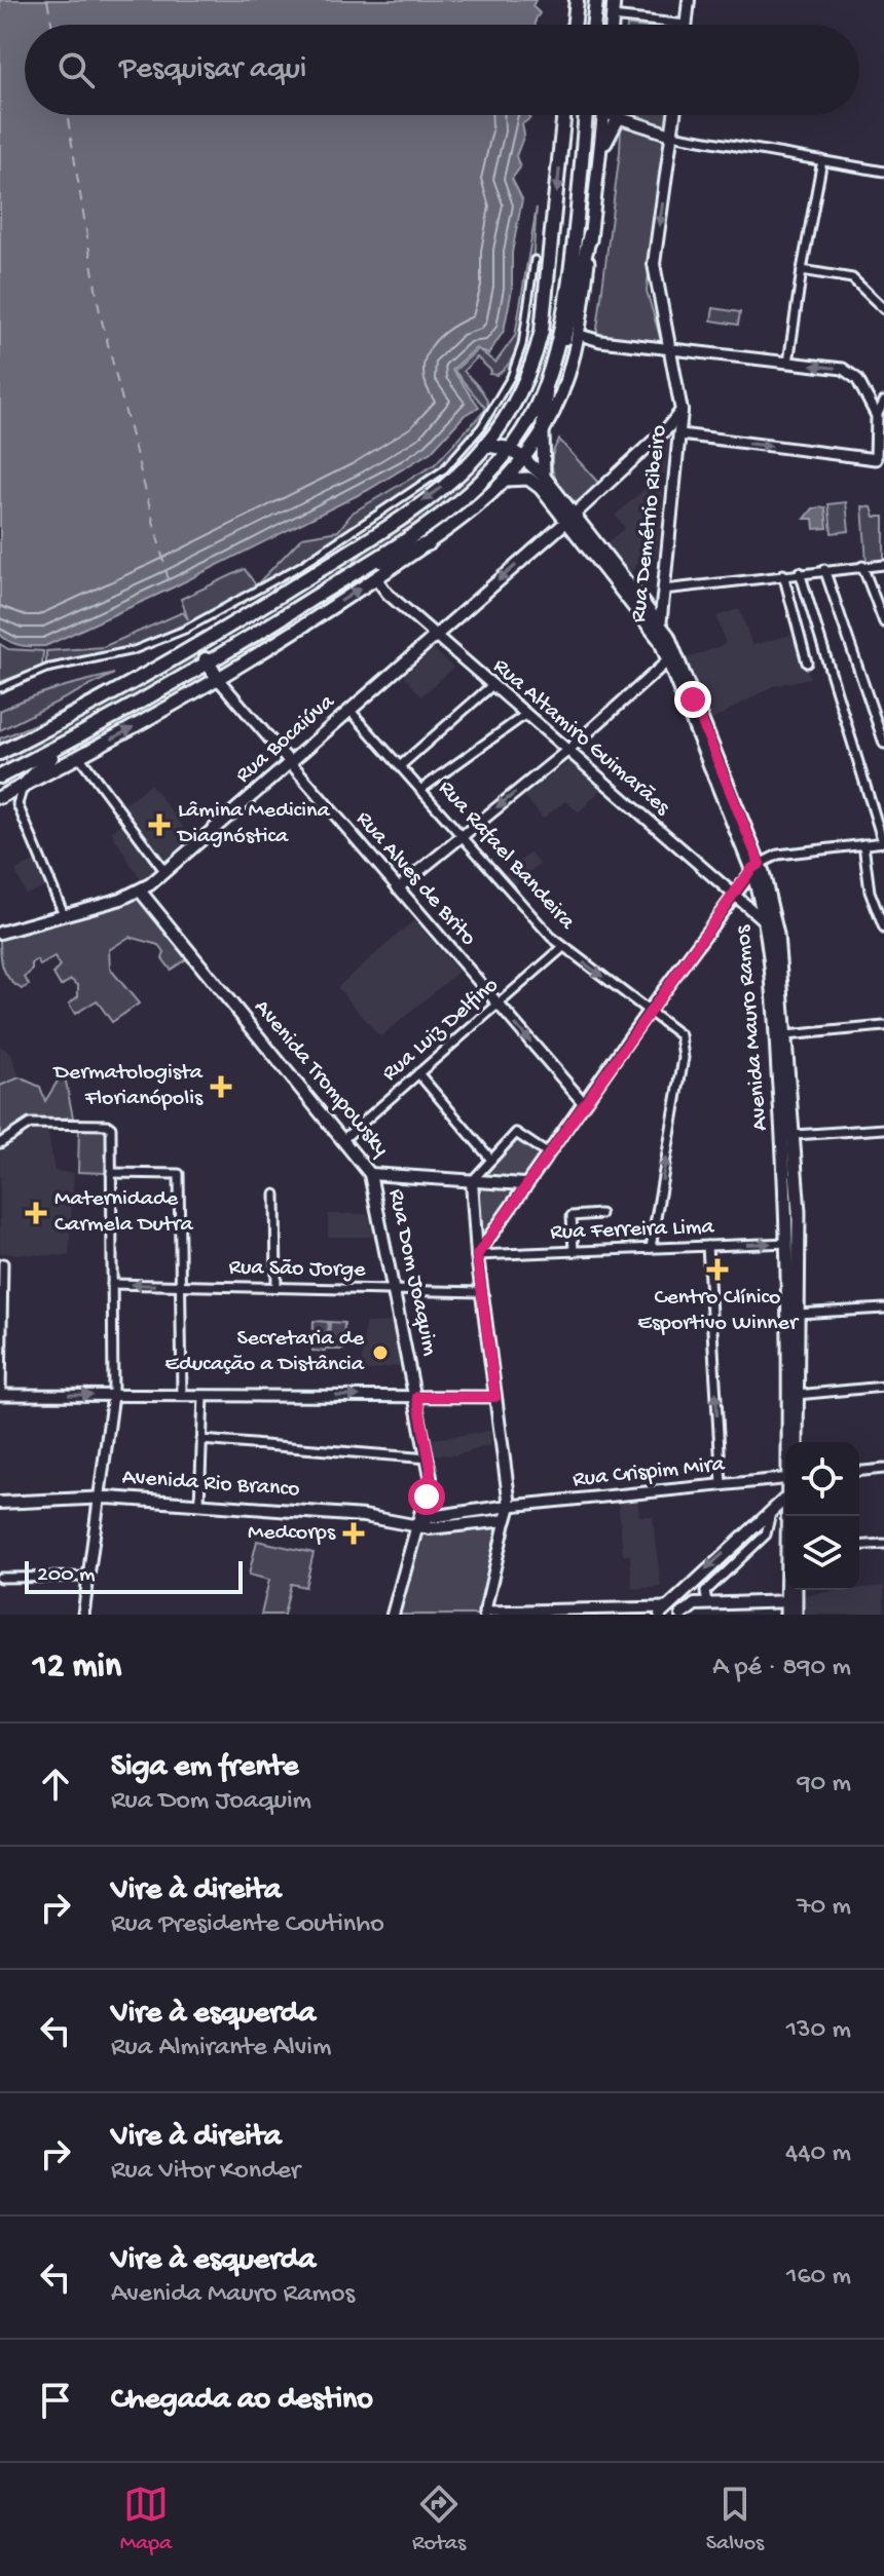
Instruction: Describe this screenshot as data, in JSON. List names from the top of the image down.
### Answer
{
  "streets": {
    "main road": [
      "Rua Demétrio Ribeiro",
      "Rua Bocaiúva",
      "Avenida Mauro Ramos",
      "Avenida Trompowsky",
      "Rua Dom Joaquim",
      "Avenida Rio Branco"
    ],
    "street": [
      "Rua Altamiro Guimarães",
      "Rua Rafael Bandeira",
      "Rua Alves de Brito",
      "Rua Luiz Delfino",
      "Rua Ferreira Lima",
      "Rua São Jorge",
      "Rua Crispim Mira"
    ]
  },
  "crossings": [
    ["Rua Demétrio Ribeiro", "Rua Bocaiúva"],
    ["Rua Demétrio Ribeiro", "Avenida Mauro Ramos"],
    ["Rua Altamiro Guimarães", "Rua Bocaiúva"],
    ["Rua Altamiro Guimarães", "Avenida Mauro Ramos"],
    ["Rua Bocaiúva", "Rua Rafael Bandeira"],
    ["Rua Bocaiúva", "Rua Alves de Brito"],
    ["Rua Bocaiúva", "Avenida Mauro Ramos"],
    ["Rua Bocaiúva", "Avenida Trompowsky"],
    ["Rua Rafael Bandeira", "Rua Luiz Delfino"],
    ["Rua Rafael Bandeira", "Rua Ferreira Lima"],
    ["Rua Alves de Brito", "Rua Luiz Delfino"],
    ["Avenida Mauro Ramos", "Rua Ferreira Lima"],
    ["Rua Luiz Delfino", "Avenida Trompowsky"],
    ["Avenida Trompowsky", "Rua Dom Joaquim"],
    ["Rua São Jorge", "Rua Dom Joaquim"],
    ["Rua Dom Joaquim", "Avenida Rio Branco"],
    ["Rua Crispim Mira", "Avenida Rio Branco"]
  ],
  "places": {
    "health": [
      "Lâmina Medicina Diagnóstica",
      "Dermatologista Florianópolis",
      "Maternidade Carmela Dutra",
      "Centro Clínico Esportivo Winner",
      "Medcorps"
    ],
    "other": ["Secretaria de Educação a Distância"]
  },
  "scale_bar": "200 m",
  "page": {
    "search": "Pesquisar aqui",
    "scale": "200 m",
    "heading": ["12 min", "A pé · 890 m"],
    "list": [
      ["Siga em frente", "Rua Dom Joaquim", "90 m"],
      ["Vire à direita", "Rua Presidente Coutinho", "70 m"],
      ["Vire à esquerda", "Rua Almirante Alvim", "130 m"],
      ["Vire à direita", "Rua Vitor Konder", "440 m"],
      ["Vire à esquerda", "Avenida Mauro Ramos", "160 m"],
      "Chegada ao destino"
    ],
    "nav": ["Mapa", "Rotas", "Salvos"]
  }
}
